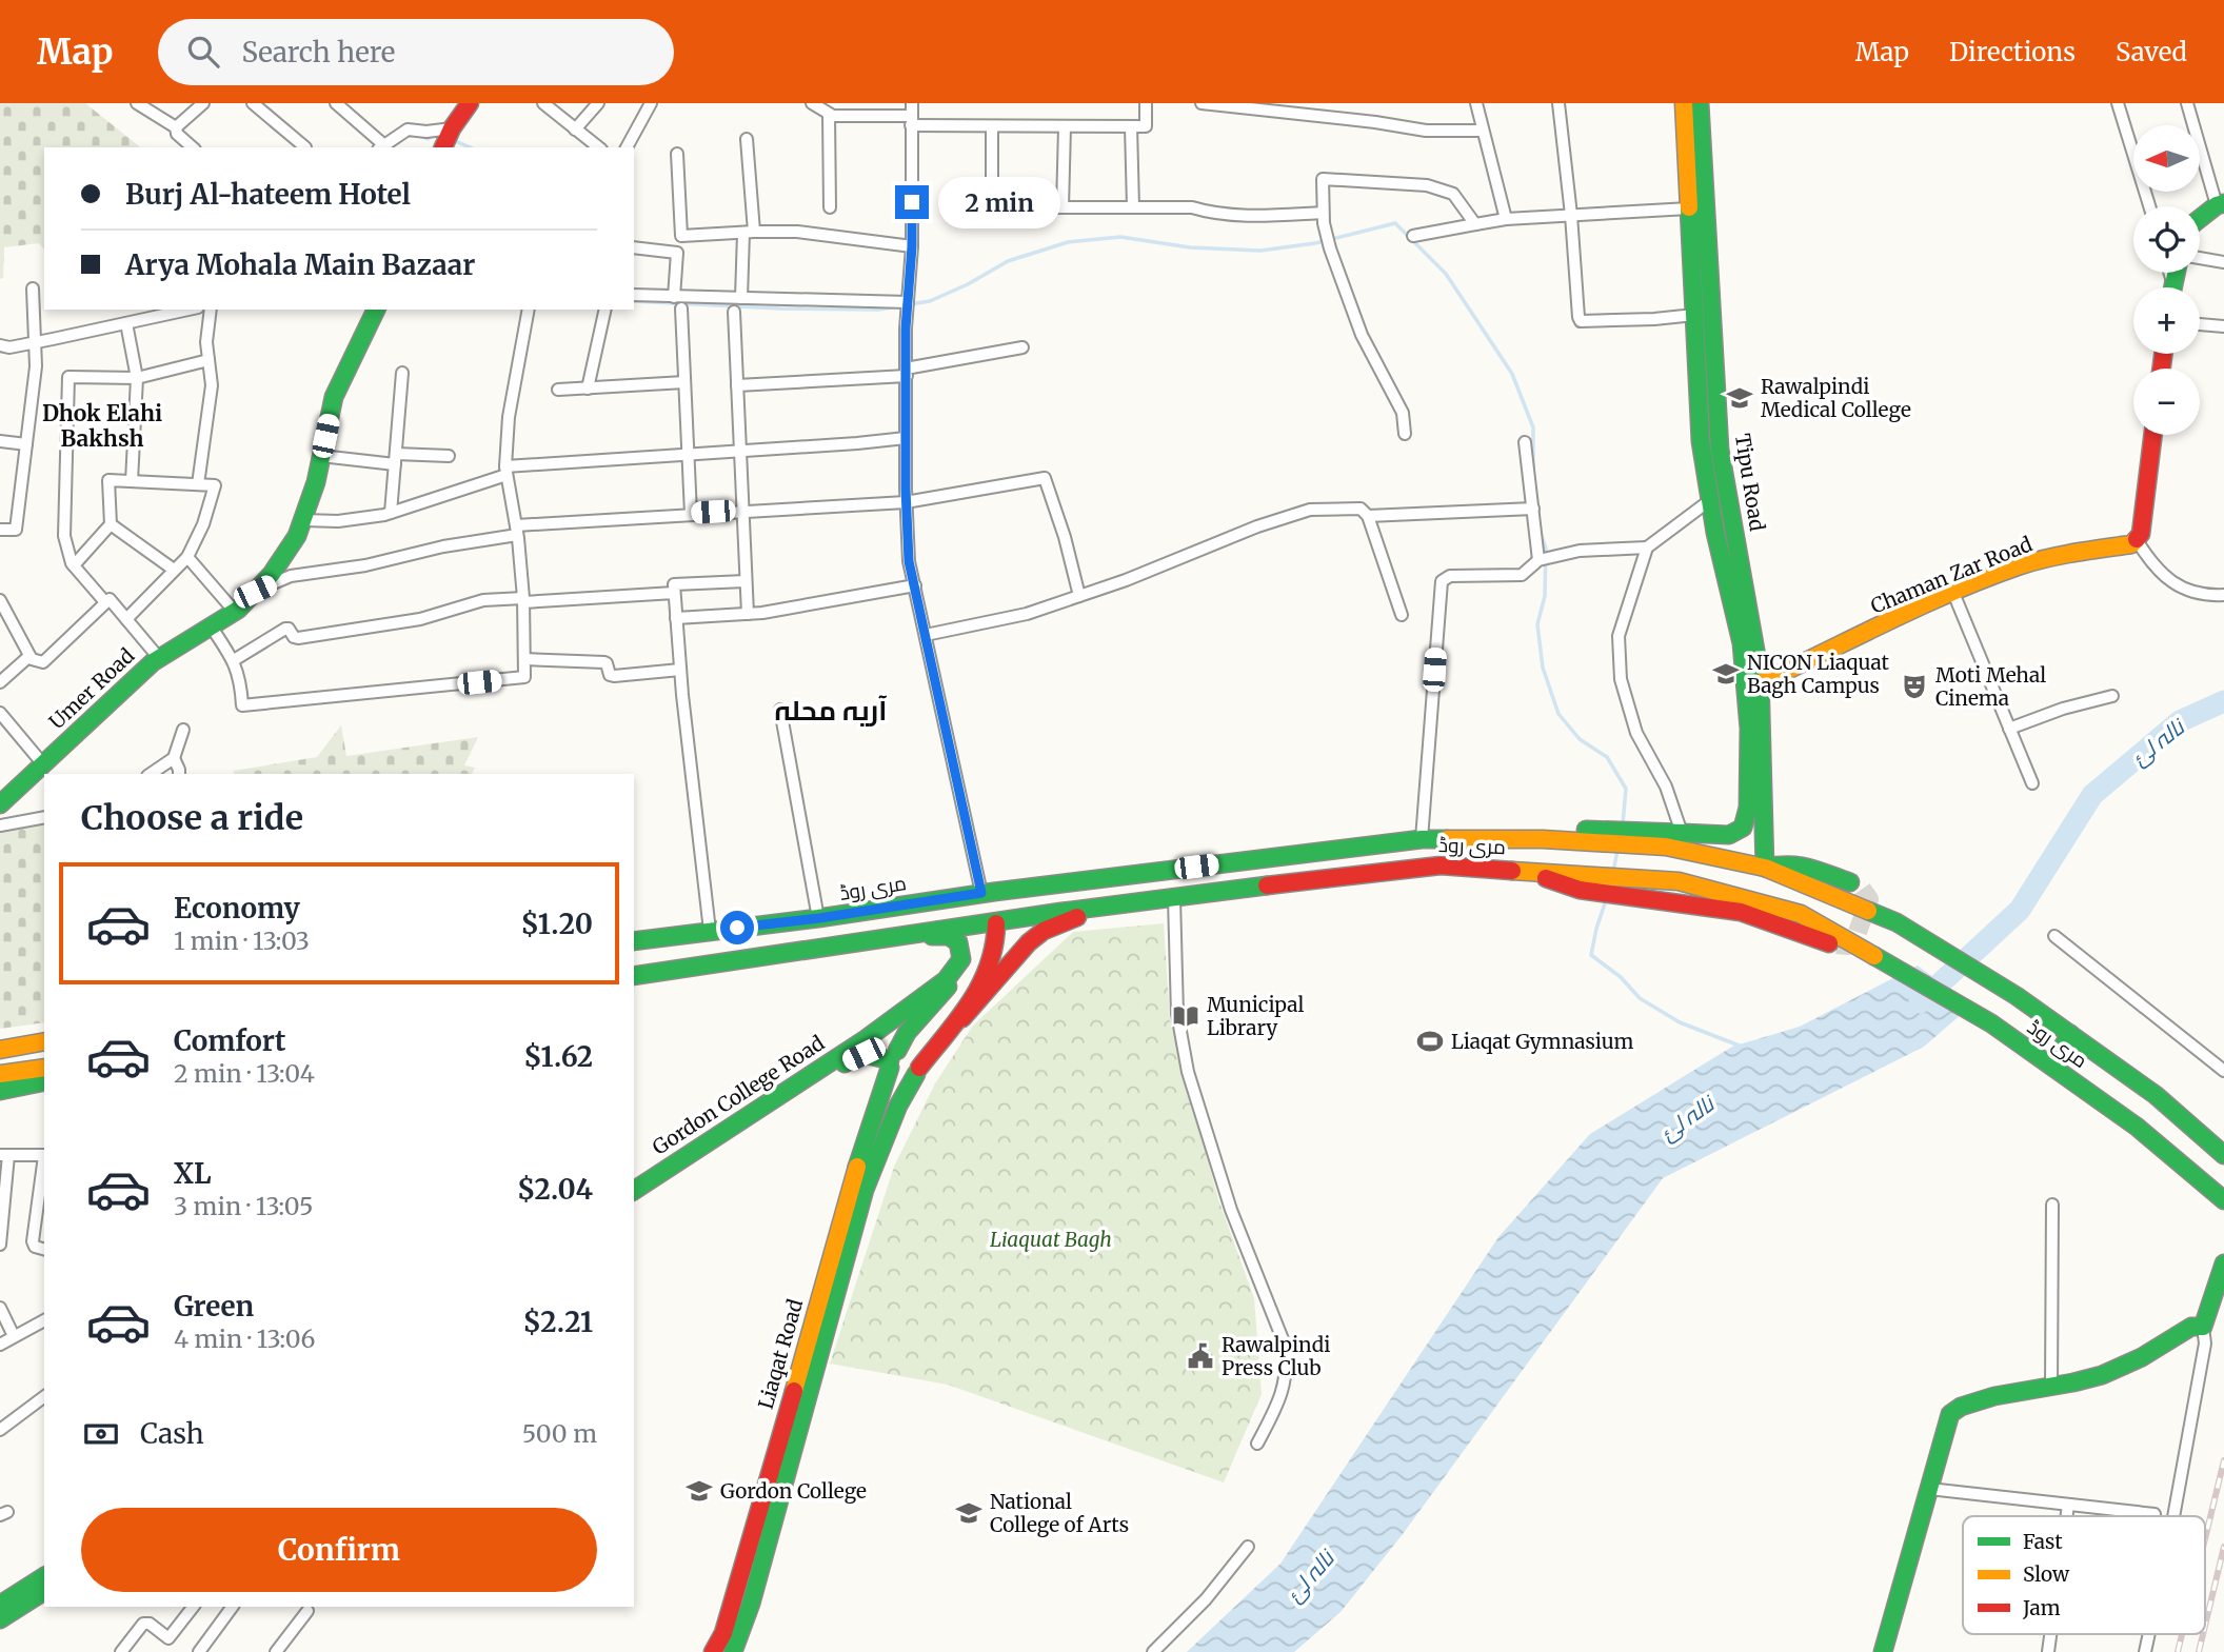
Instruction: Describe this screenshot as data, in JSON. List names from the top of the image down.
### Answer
{
  "streets": {
    "main road": [
      "Tipu Road",
      "Chaman Zar Road",
      "Umer Road",
      "مری روڈ",
      "Gordon College Road",
      "Liaqat Road"
    ]
  },
  "crossings": [
    ["Tipu Road", "Chaman Zar Road"],
    ["Tipu Road", "مری روڈ"],
    ["مری روڈ", "Liaqat Road"],
    ["Gordon College Road", "Liaqat Road"]
  ],
  "districts": ["Dhok Elahi Bakhsh", "آریہ محلہ"],
  "water": ["نالہ لئ"],
  "parks": ["Liaquat Bagh"],
  "places": {
    "school or university": [
      "Rawalpindi Medical College",
      "NICON Liaquat Bagh Campus",
      "Gordon College",
      "National College of Arts"
    ],
    "theatre": ["Moti Mehal Cinema"],
    "library": ["Municipal Library"],
    "sports": ["Liaqat Gymnasium"],
    "public building": ["Rawalpindi Press Club"]
  },
  "legend": ["Fast", "Slow", "Jam"],
  "north": "left",
  "page": {
    "header": "Map",
    "search": "Search here",
    "nav": ["Map", "Directions", "Saved"],
    "map_buttons": ["+", "−"],
    "banner": ["Burj Al-hateem Hotel", "Arya Mohala Main Bazaar"],
    "bubble": "2 min",
    "heading": "Choose a ride",
    "list": [
      {
        "name": "Economy",
        "note": "1 min · 13:03",
        "value": "$1.20"
      },
      {
        "name": "Comfort",
        "note": "2 min · 13:04",
        "value": "$1.62"
      },
      {
        "name": "XL",
        "note": "3 min · 13:05",
        "value": "$2.04"
      },
      {
        "name": "Green",
        "note": "4 min · 13:06",
        "value": "$2.21"
      }
    ],
    "pay": ["Cash", "500 m"],
    "buttons": "Confirm"
  }
}
